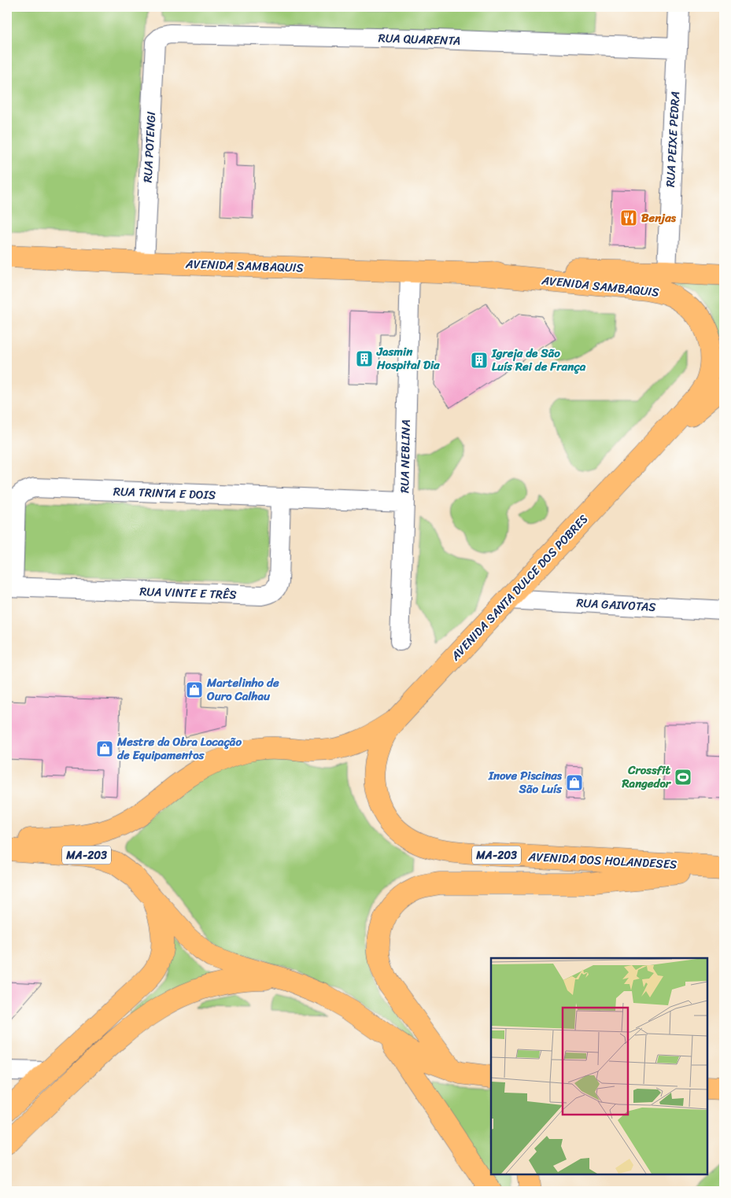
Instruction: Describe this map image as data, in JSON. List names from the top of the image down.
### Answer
{
  "streets": {
    "main road": [
      "AVENIDA SAMBAQUIS",
      "AVENIDA SANTA DULCE DOS POBRES",
      "MA-203",
      "AVENIDA DOS HOLANDESES"
    ],
    "street": [
      "RUA QUARENTA",
      "RUA PEIXE PEDRA",
      "RUA POTENGI",
      "RUA NEBLINA",
      "RUA TRINTA E DOIS",
      "RUA VINTE E TRÊS",
      "RUA GAIVOTAS"
    ]
  },
  "crossings": [
    ["RUA QUARENTA", "RUA PEIXE PEDRA"],
    ["RUA QUARENTA", "RUA POTENGI"],
    ["RUA PEIXE PEDRA", "AVENIDA SAMBAQUIS"],
    ["RUA POTENGI", "AVENIDA SAMBAQUIS"],
    ["AVENIDA SAMBAQUIS", "RUA NEBLINA"],
    ["AVENIDA SAMBAQUIS", "AVENIDA SANTA DULCE DOS POBRES"],
    ["RUA NEBLINA", "RUA TRINTA E DOIS"],
    ["RUA TRINTA E DOIS", "RUA VINTE E TRÊS"],
    ["AVENIDA SANTA DULCE DOS POBRES", "RUA GAIVOTAS"],
    ["AVENIDA SANTA DULCE DOS POBRES", "AVENIDA DOS HOLANDESES"]
  ],
  "places": {
    "restaurant": ["Benjas"],
    "building": ["Jasmin Hospital Dia", "Igreja de São Luís Rei de França"],
    "shop": ["Martelinho de Ouro Calhau", "Mestre da Obra Locação de Equipamentos", "Inove Piscinas São Luís"],
    "sports": ["Crossfit Rangedor"]
  }
}
